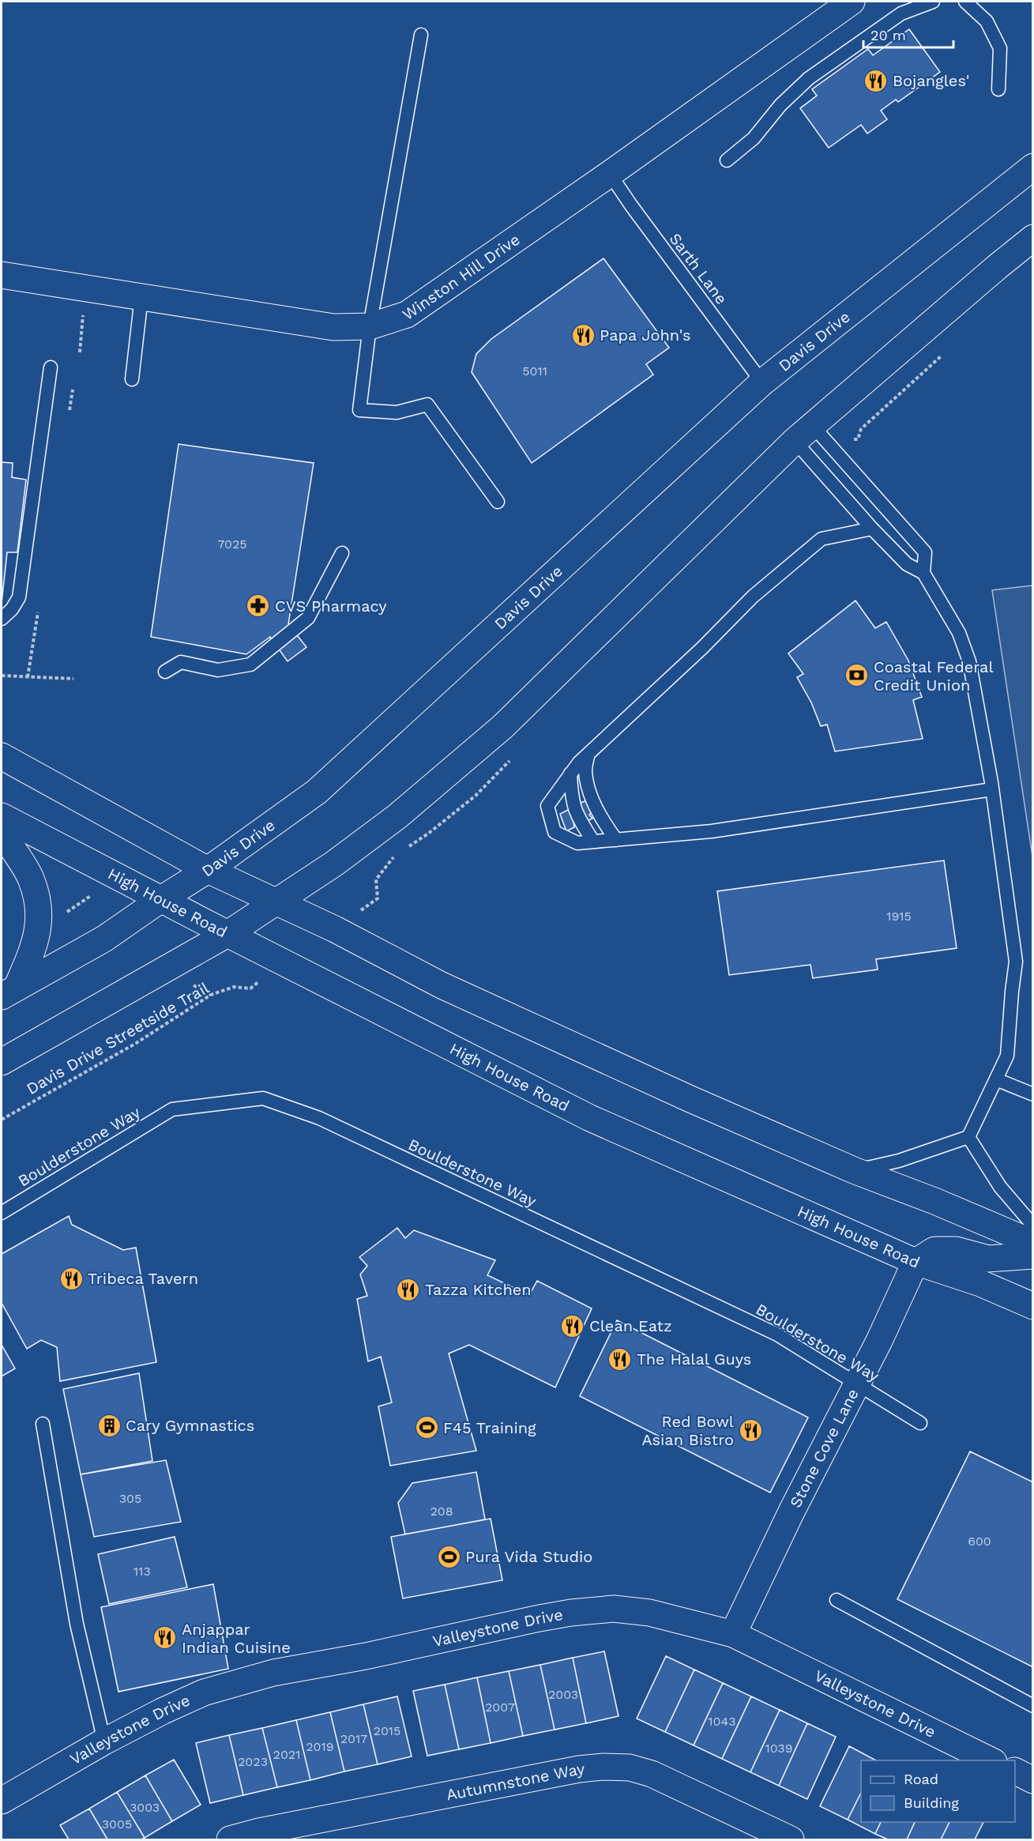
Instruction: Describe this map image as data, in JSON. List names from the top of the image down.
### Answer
{
  "streets": {
    "main road": [
      "Winston Hill Drive",
      "Davis Drive",
      "High House Road",
      "Stone Cove Lane",
      "Valleystone Drive",
      "Autumnstone Way"
    ],
    "lane": ["Sarth Lane", "Boulderstone Way"],
    "path": ["Davis Drive Streetside Trail"]
  },
  "crossings": [
    ["Sarth Lane", "Winston Hill Drive"],
    ["Sarth Lane", "Davis Drive"],
    ["Davis Drive", "High House Road"],
    ["High House Road", "Stone Cove Lane"],
    ["Boulderstone Way", "Stone Cove Lane"],
    ["Stone Cove Lane", "Valleystone Drive"]
  ],
  "places": {
    "restaurant": [
      "Bojangles'",
      "Papa John's",
      "Tribeca Tavern",
      "Tazza Kitchen",
      "Clean Eatz",
      "The Halal Guys",
      "Red Bowl Asian Bistro",
      "Anjappar Indian Cuisine"
    ],
    "pharmacy": ["CVS Pharmacy"],
    "bank": ["Coastal Federal Credit Union"],
    "building": ["Cary Gymnastics"],
    "sports": ["F45 Training", "Pura Vida Studio"]
  },
  "house_numbers": [
    "5011",
    "7025",
    "1915",
    "305",
    "208",
    "600",
    "113",
    "2003",
    "2007",
    "1043",
    "2015",
    "2017",
    "2019",
    "1039",
    "2021",
    "2023",
    "3003",
    "3005"
  ],
  "legend": ["Road", "Building"],
  "scale_bar": "20 m"
}
